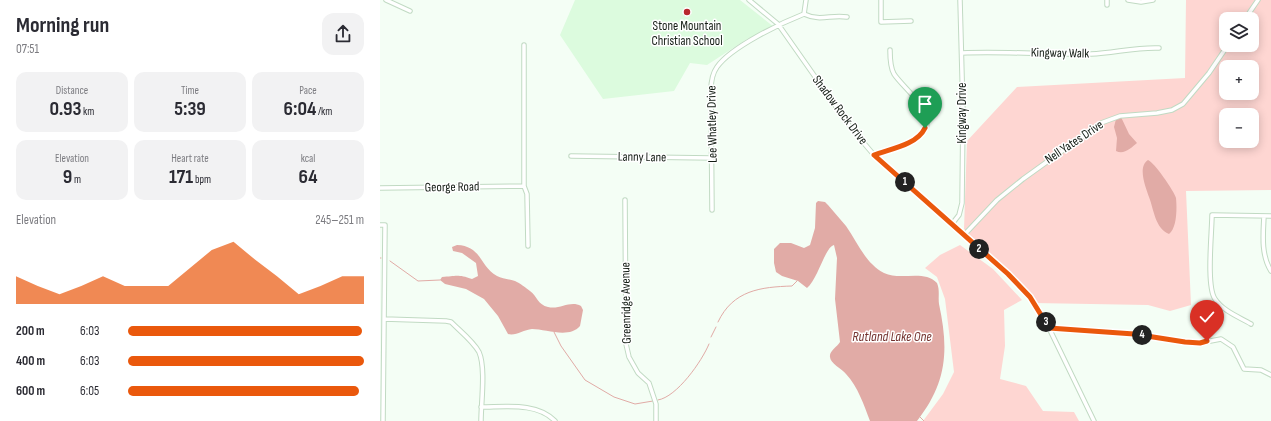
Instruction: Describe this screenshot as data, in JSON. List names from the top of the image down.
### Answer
{
  "streets": {
    "street": [
      "Kingway Walk",
      "Shadow Rock Drive",
      "Kingway Drive",
      "Lee Whatley Drive",
      "Nell Yates Drive",
      "Lanny Lane",
      "George Road",
      "Greenridge Avenue"
    ]
  },
  "crossings": [
    ["Kingway Walk", "Kingway Drive"],
    ["Shadow Rock Drive", "Kingway Drive"],
    ["Shadow Rock Drive", "Lee Whatley Drive"],
    ["Shadow Rock Drive", "Nell Yates Drive"],
    ["Lee Whatley Drive", "Lanny Lane"]
  ],
  "water": ["Rutland Lake One"],
  "places": ["Stone Mountain Christian School"],
  "page": {
    "heading": ["Morning run", "07:51"],
    "map_buttons": ["+", "−"],
    "stats": [
      ["Distance", "0.93 km"],
      ["Time", "5:39"],
      ["Pace", "6:04 /km"],
      ["Elevation", "9 m"],
      ["Heart rate", "171 bpm"],
      ["kcal", "64"]
    ],
    "pins": [
      "1",
      "2",
      "3",
      "4"
    ],
    "chart": ["Elevation", "245–251 m"],
    "list": [
      {
        "name": "200 m",
        "note": "6:03"
      },
      {
        "name": "400 m",
        "note": "6:03"
      },
      {
        "name": "600 m",
        "note": "6:05"
      }
    ]
  }
}
